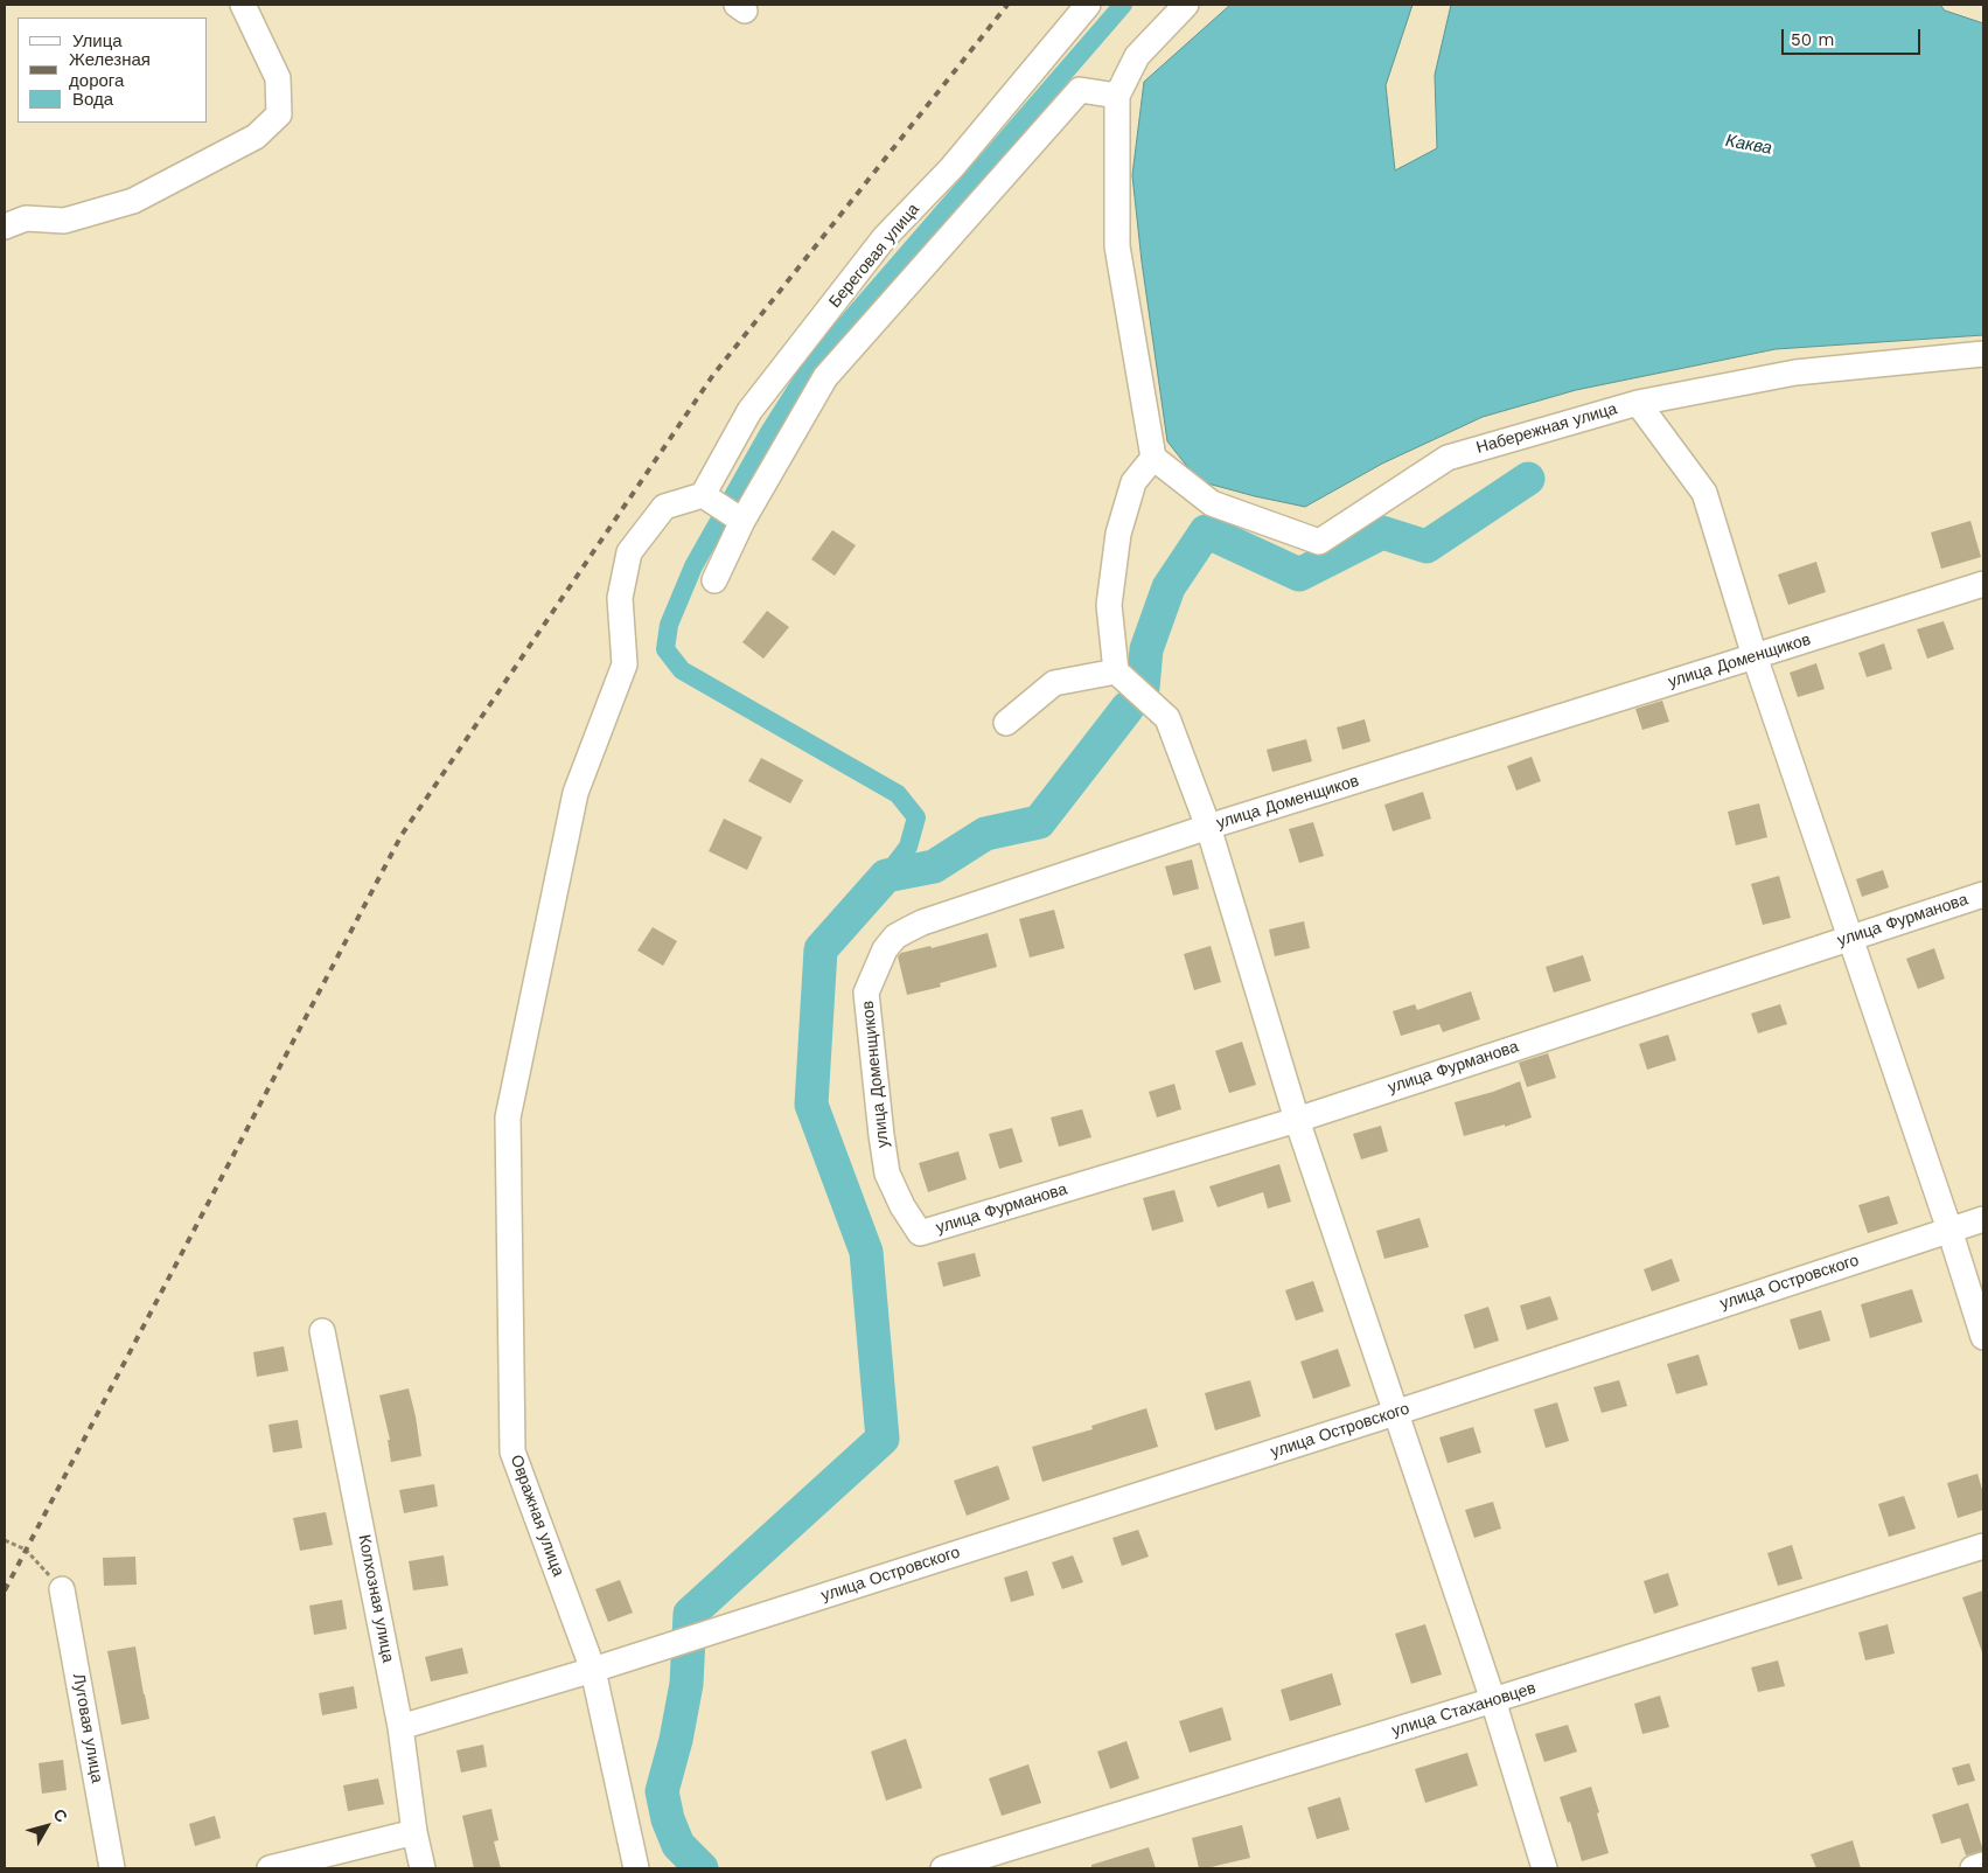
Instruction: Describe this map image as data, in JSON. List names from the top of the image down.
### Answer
{
  "streets": {
    "street": [
      "Береговая улица",
      "Набережная улица",
      "улица Доменщиков",
      "улица Фурманова",
      "улица Островского",
      "Овражная улица",
      "Колхозная улица",
      "улица Стахановцев",
      "Луговая улица"
    ]
  },
  "crossings": [
    ["Береговая улица", "Овражная улица"],
    ["улица Доменщиков", "улица Фурманова"],
    ["улица Островского", "Овражная улица"],
    ["улица Островского", "Колхозная улица"]
  ],
  "water": ["Каква"],
  "legend": ["Улица", "Железная дорога", "Вода"],
  "scale_bar": "50 m",
  "north": "top right"
}
